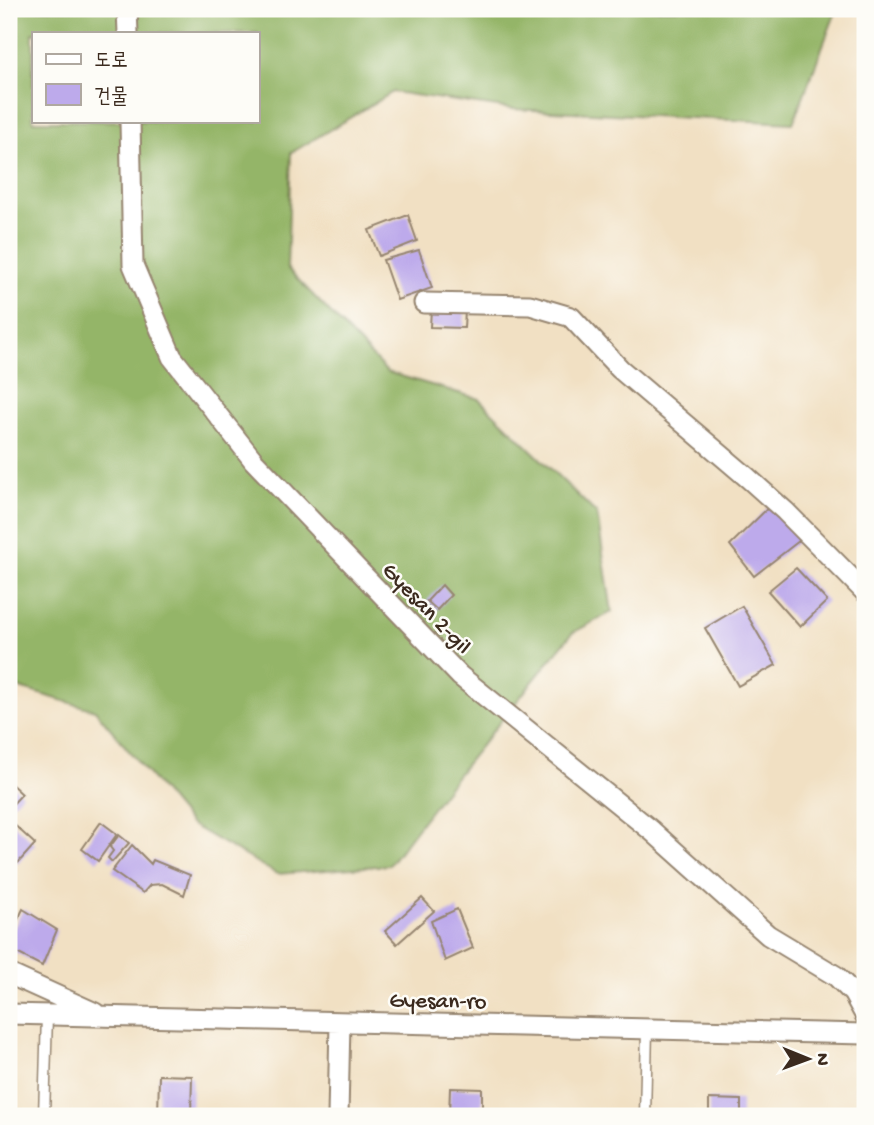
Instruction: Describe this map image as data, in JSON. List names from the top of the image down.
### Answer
{
  "streets": {
    "street": ["Gyesan 2-gil", "Gyesan-ro"]
  },
  "legend": ["도로", "건물"],
  "north": "right"
}
